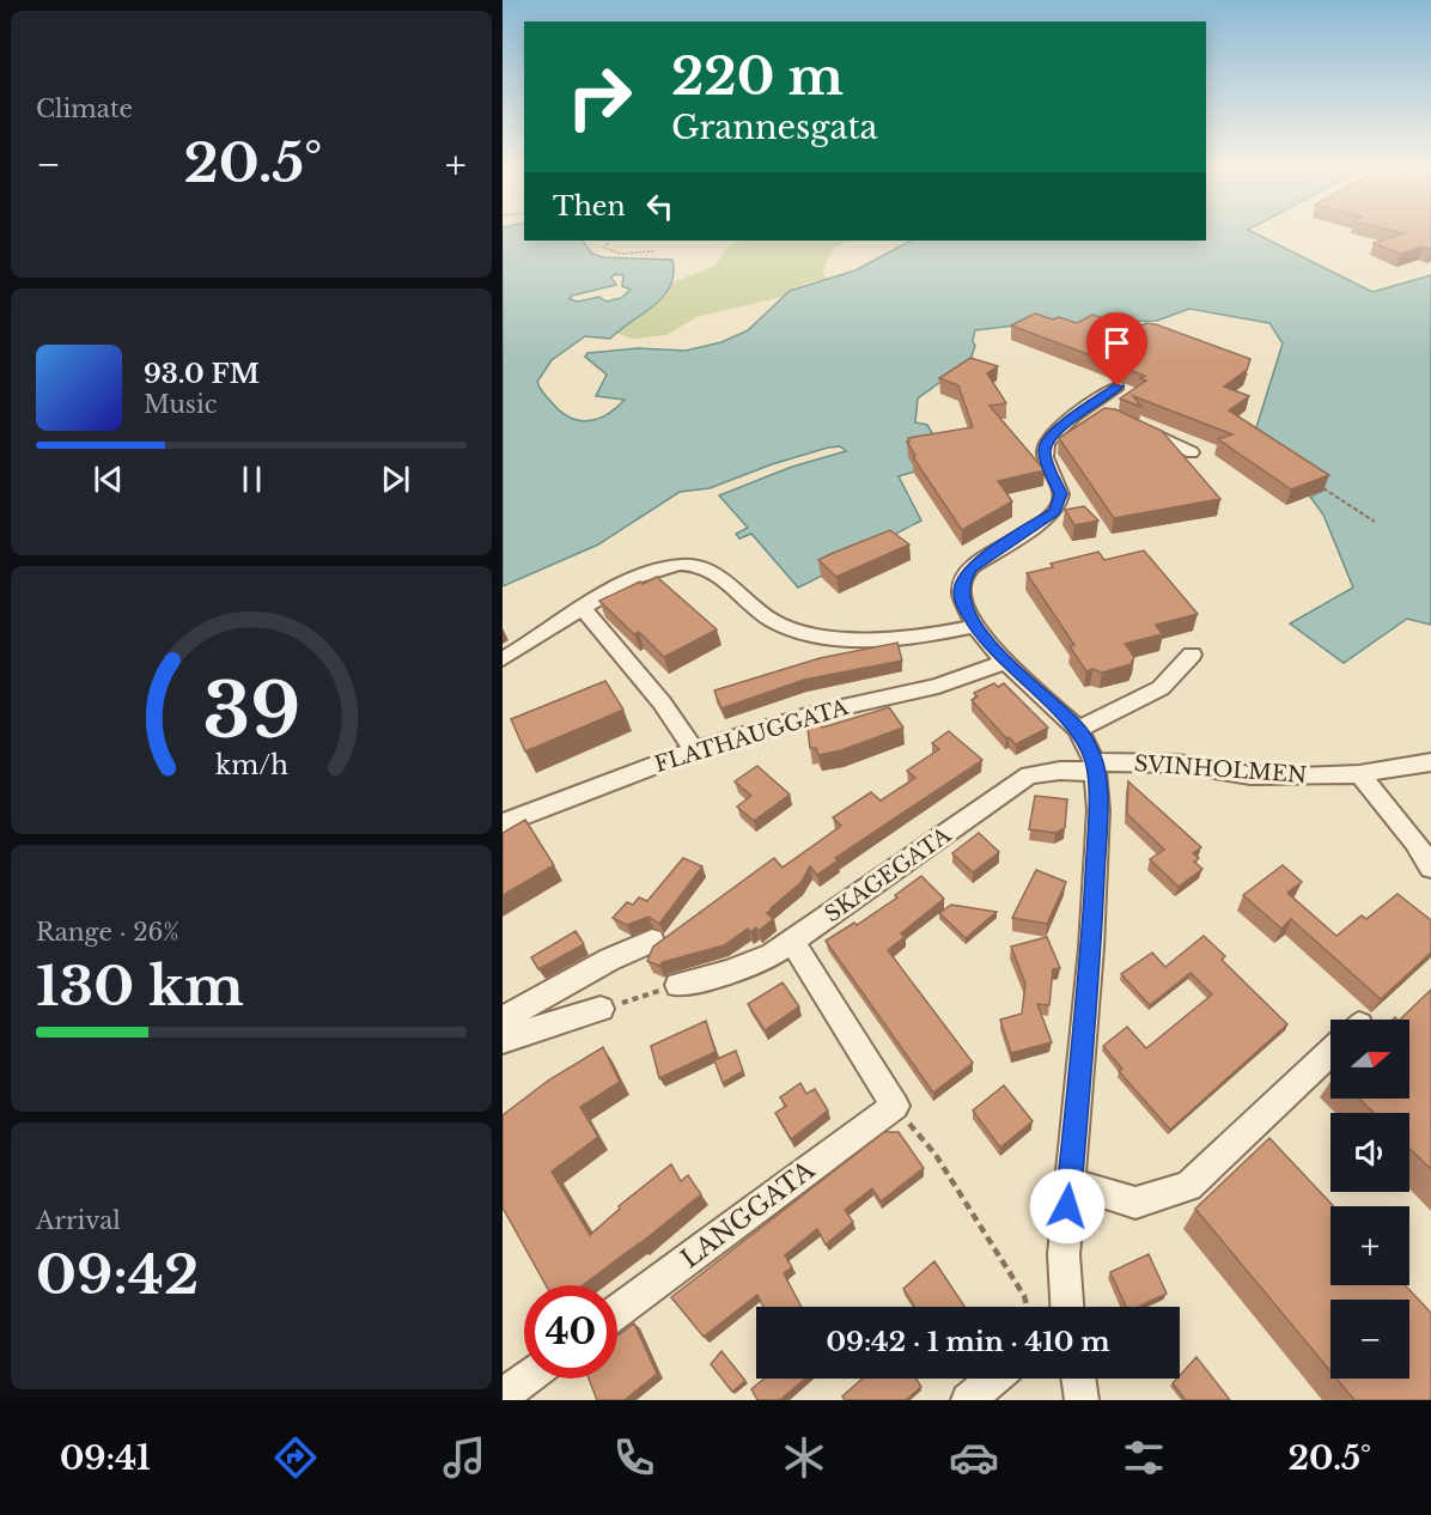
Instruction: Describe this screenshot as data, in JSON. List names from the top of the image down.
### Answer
{
  "streets": {
    "street": [
      "FLATHAUGGATA",
      "SVINHOLMEN",
      "SKAGEGATA",
      "LANGGATA"
    ]
  },
  "crossings": [
    ["SVINHOLMEN", "SKAGEGATA"]
  ],
  "north": "right",
  "page": {
    "tile": [
      "Climate",
      ["Range · 26%", "130 km"],
      ["Arrival", "09:42"]
    ],
    "turn": ["220 m", "Grannesgata"],
    "heat": ["−", "20.5°", "+"],
    "then": "Then",
    "song": ["93.0 FM", "Music"],
    "map_buttons": ["+", "−"],
    "limit": "40",
    "trip": "09:42 · 1 min · 410 m",
    "tabs": ["09:41", "20.5°"],
    "gauge": ["39", "km/h"]
  }
}
